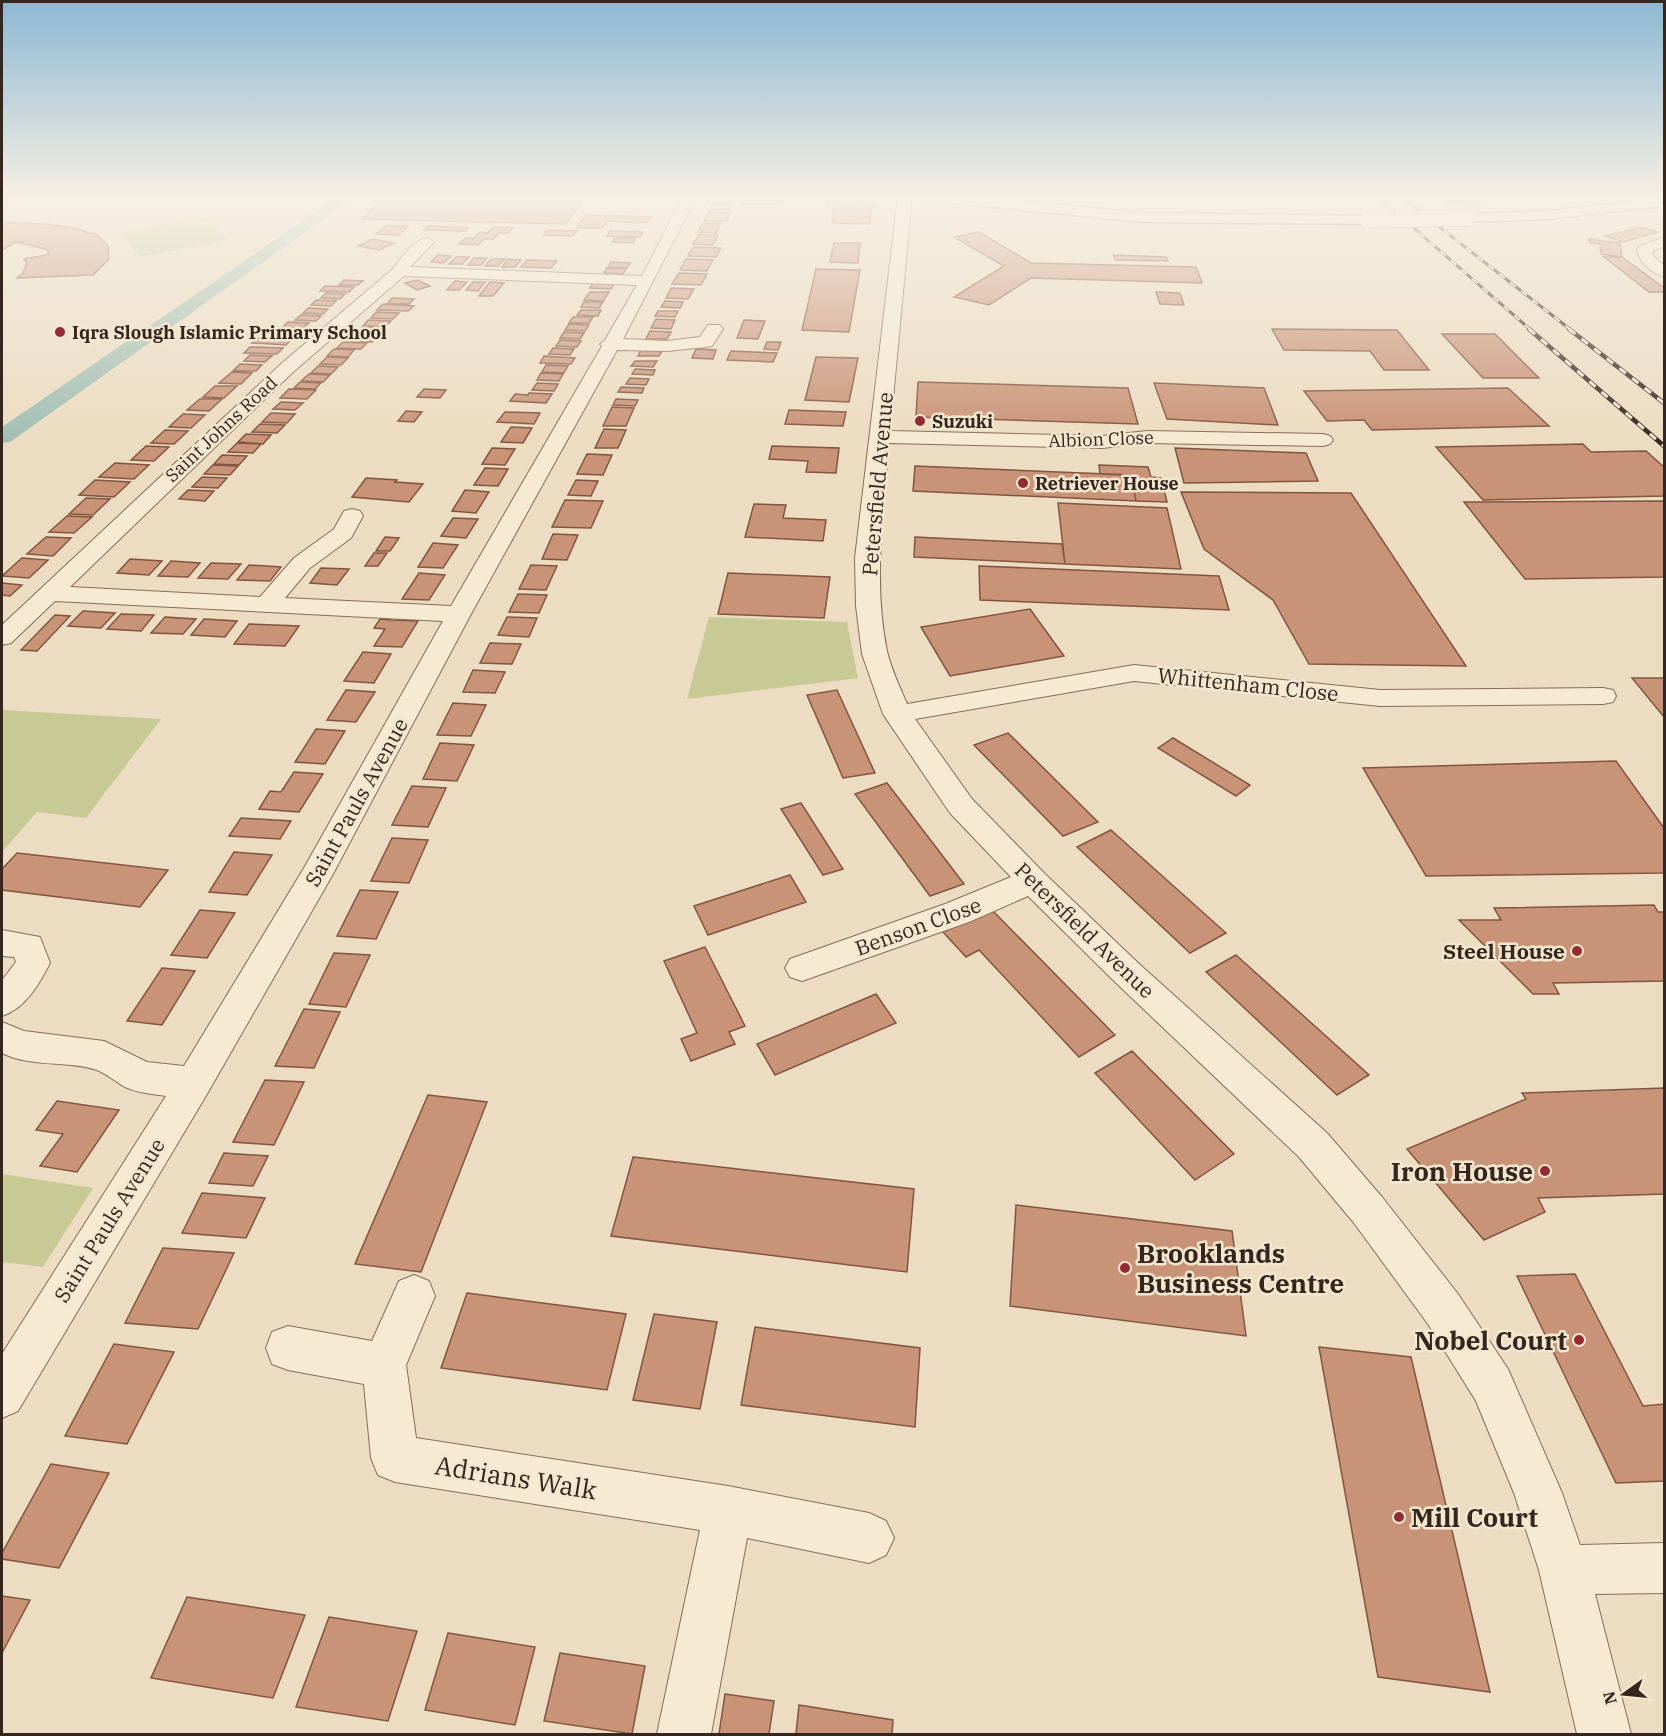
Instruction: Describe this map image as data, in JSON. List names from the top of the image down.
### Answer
{
  "streets": {
    "street": [
      "Saint Johns Road",
      "Albion Close",
      "Petersfield Avenue",
      "Whittenham Close",
      "Saint Pauls Avenue",
      "Benson Close",
      "Adrians Walk"
    ]
  },
  "crossings": [
    ["Albion Close", "Petersfield Avenue"],
    ["Petersfield Avenue", "Whittenham Close"],
    ["Petersfield Avenue", "Benson Close"]
  ],
  "places": [
    "Iqra Slough Islamic Primary School",
    "Suzuki",
    "Retriever House",
    "Steel House",
    "Iron House",
    "Brooklands Business Centre",
    "Nobel Court",
    "Mill Court"
  ],
  "north": "left"
}
